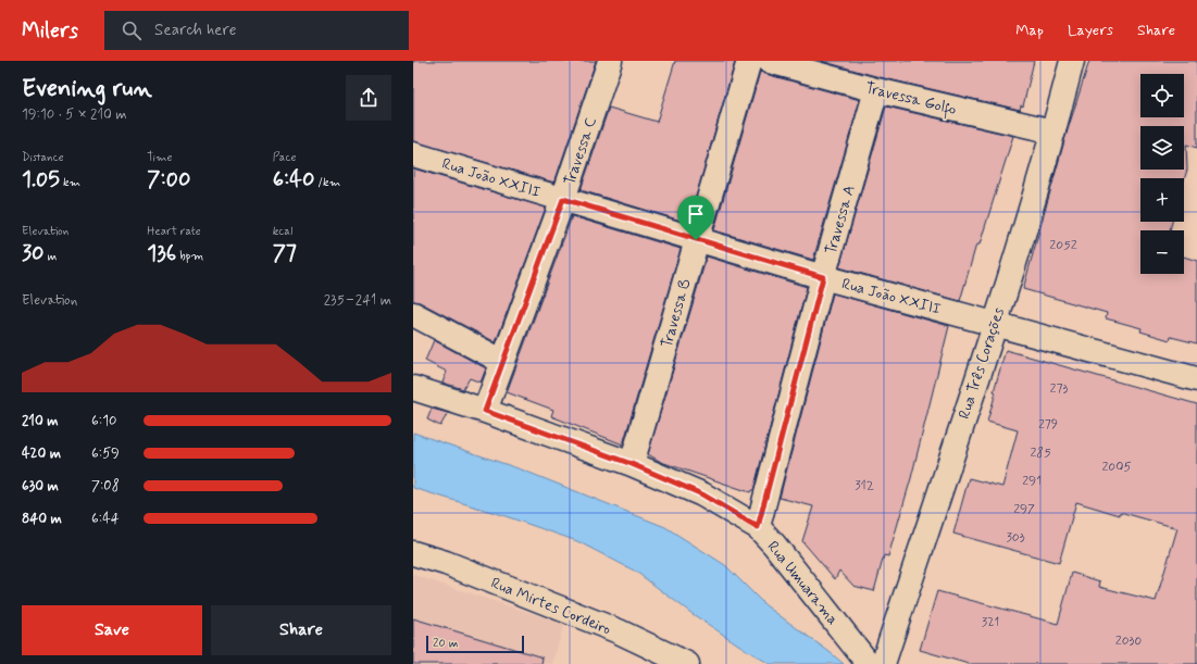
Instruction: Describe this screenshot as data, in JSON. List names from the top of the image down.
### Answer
{
  "streets": {
    "street": [
      "Travessa Golfo",
      "Travessa C",
      "Rua João XXIII",
      "Travessa A",
      "Travessa B",
      "Rua Três Corações",
      "Rua Umuarama",
      "Rua Mirtes Cordeiro"
    ]
  },
  "crossings": [
    ["Travessa Golfo", "Travessa A"],
    ["Travessa Golfo", "Rua Três Corações"],
    ["Travessa C", "Rua João XXIII"],
    ["Travessa C", "Rua Umuarama"],
    ["Rua João XXIII", "Travessa A"],
    ["Rua João XXIII", "Travessa B"],
    ["Rua João XXIII", "Rua Três Corações"],
    ["Travessa A", "Rua Umuarama"],
    ["Travessa B", "Rua Umuarama"]
  ],
  "house_numbers": [
    "2052",
    "273",
    "279",
    "285",
    "2005",
    "291",
    "312",
    "297",
    "303",
    "321",
    "2030"
  ],
  "scale_bar": "20 m",
  "page": {
    "header": "Milers",
    "search": "Search here",
    "nav": ["Map", "Layers", "Share"],
    "heading": ["Evening run", "19:10 · 5 × 210 m"],
    "map_buttons": ["+", "−"],
    "stats": [
      ["Distance", "1.05 km"],
      ["Time", "7:00"],
      ["Pace", "6:40 /km"],
      ["Elevation", "30 m"],
      ["Heart rate", "136 bpm"],
      ["kcal", "77"]
    ],
    "chart": ["Elevation", "235–241 m"],
    "list": [
      {
        "name": "210 m",
        "note": "6:10"
      },
      {
        "name": "420 m",
        "note": "6:59"
      },
      {
        "name": "630 m",
        "note": "7:08"
      },
      {
        "name": "840 m",
        "note": "6:44"
      }
    ],
    "buttons": ["Save", "Share"],
    "scale": "20 m"
  }
}
